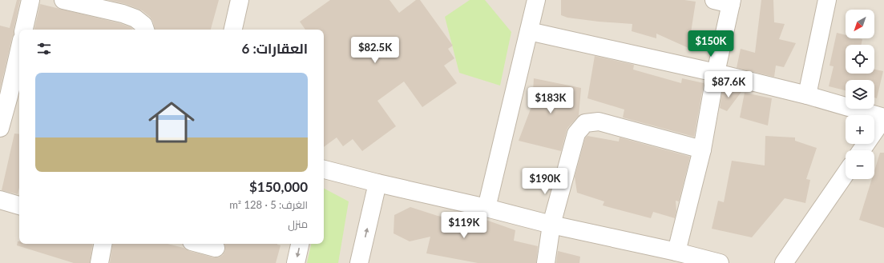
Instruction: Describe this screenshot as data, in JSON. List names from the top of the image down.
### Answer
{
  "north": "bottom left",
  "page": {
    "map_buttons": ["+", "−"],
    "heading": "العقارات: 6",
    "price": [
      "$150K",
      "$82.5K",
      "$87.6K",
      "$183K",
      "$190K",
      "$119K"
    ],
    "list": [
      {
        "name": "$150,000",
        "note": "الغرف: 5 · 128 m² · منزل"
      }
    ]
  }
}
